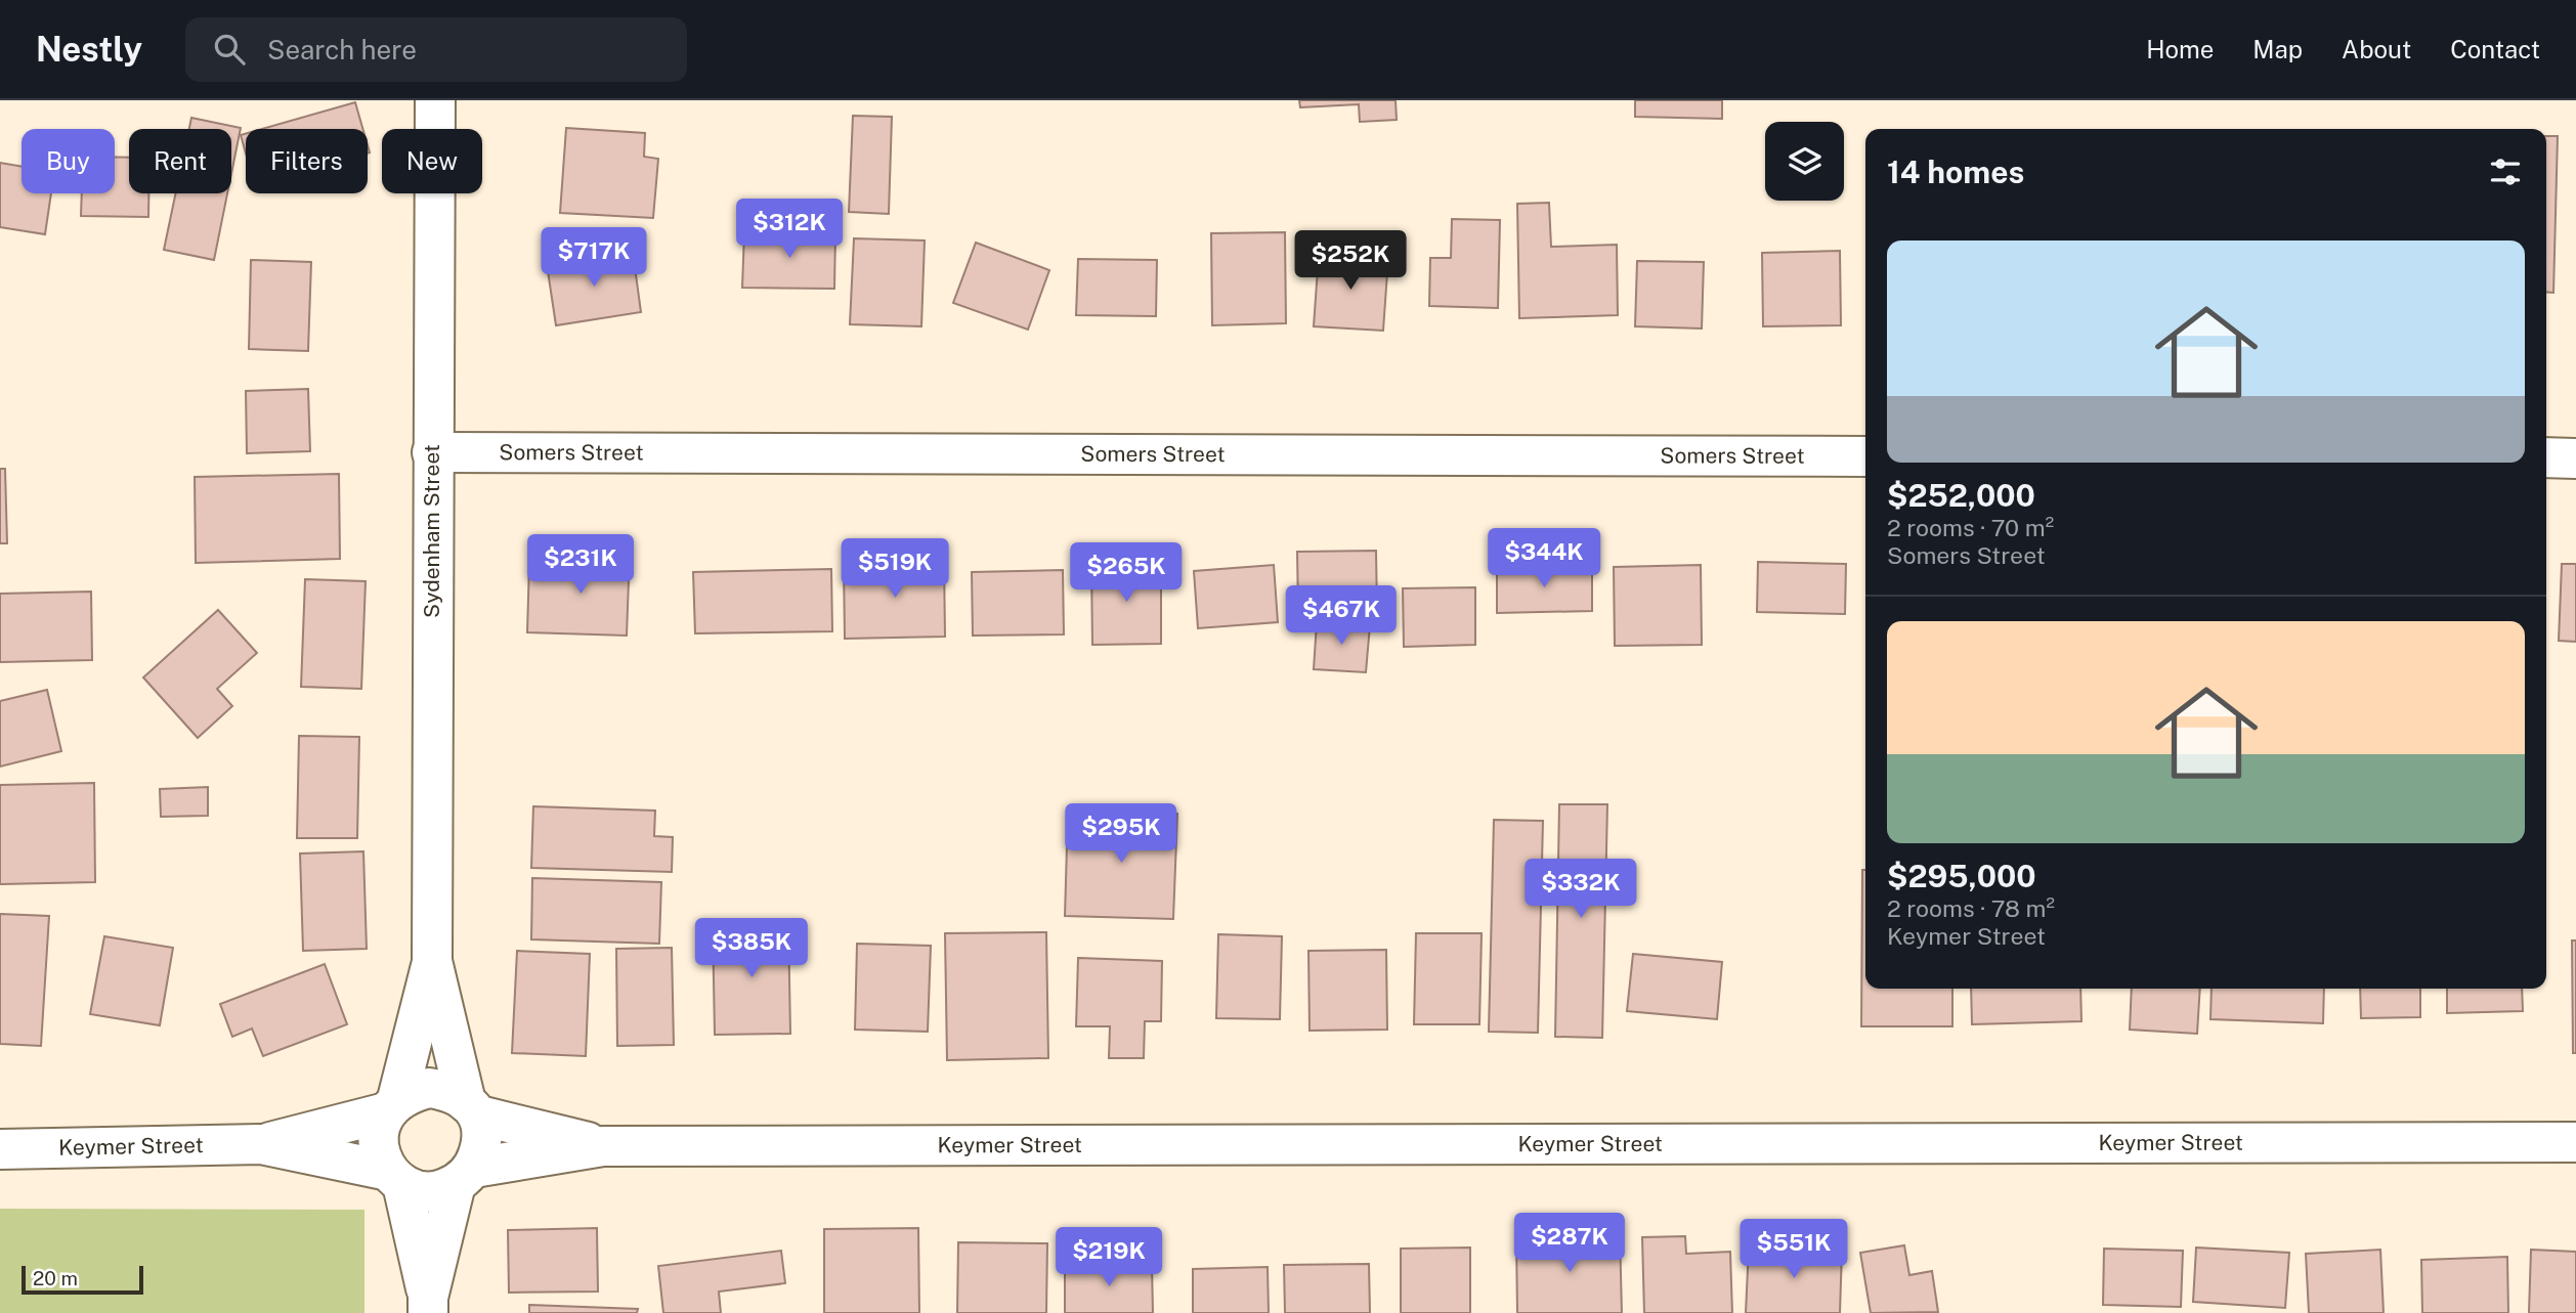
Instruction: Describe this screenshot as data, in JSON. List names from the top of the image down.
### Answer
{
  "streets": {
    "street": ["Somers Street", "Sydenham Street", "Keymer Street"]
  },
  "crossings": [
    ["Somers Street", "Sydenham Street"],
    ["Sydenham Street", "Keymer Street"]
  ],
  "scale_bar": "20 m",
  "page": {
    "header": "Nestly",
    "search": "Search here",
    "nav": [
      "Home",
      "Map",
      "About",
      "Contact"
    ],
    "chip": [
      "Buy",
      "Rent",
      "Filters",
      "New"
    ],
    "heading": "14 homes",
    "price": [
      "$312K",
      "$717K",
      "$252K",
      "$344K",
      "$231K",
      "$519K",
      "$265K",
      "$467K",
      "$295K",
      "$332K",
      "$385K",
      "$287K",
      "$551K",
      "$219K"
    ],
    "list": [
      {
        "name": "$252,000",
        "note": "2 rooms · 70 m² · Somers Street"
      },
      {
        "name": "$295,000",
        "note": "2 rooms · 78 m² · Keymer Street"
      }
    ],
    "scale": "20 m"
  }
}
